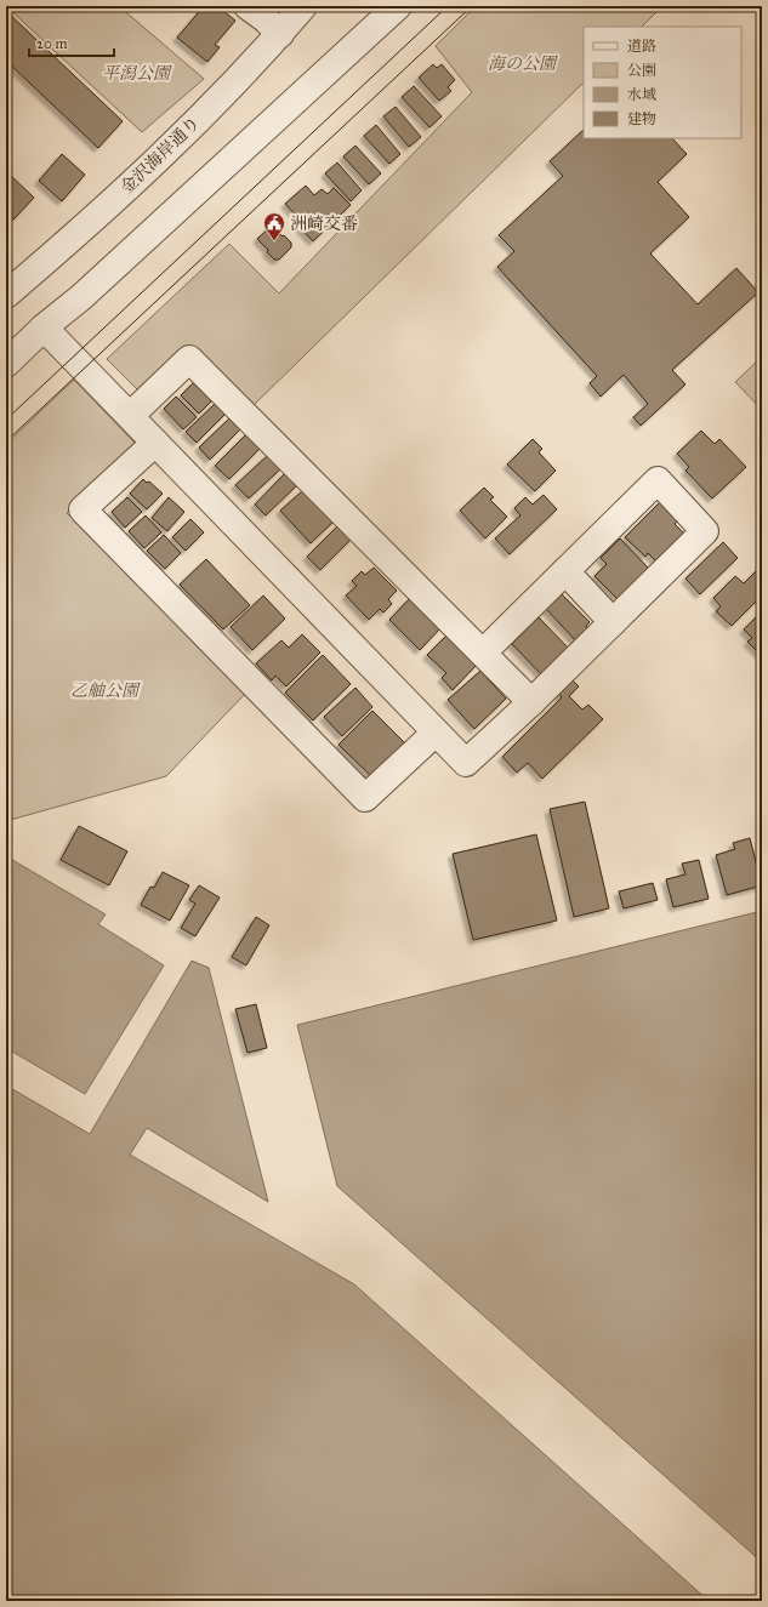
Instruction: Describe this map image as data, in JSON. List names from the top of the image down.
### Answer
{
  "streets": {
    "street": ["金沢海岸通り"]
  },
  "parks": ["海の公園", "平潟公園", "乙舳公園"],
  "places": {
    "public building": ["洲崎交番"]
  },
  "legend": [
    "道路",
    "公園",
    "水域",
    "建物"
  ],
  "scale_bar": "20 m"
}
